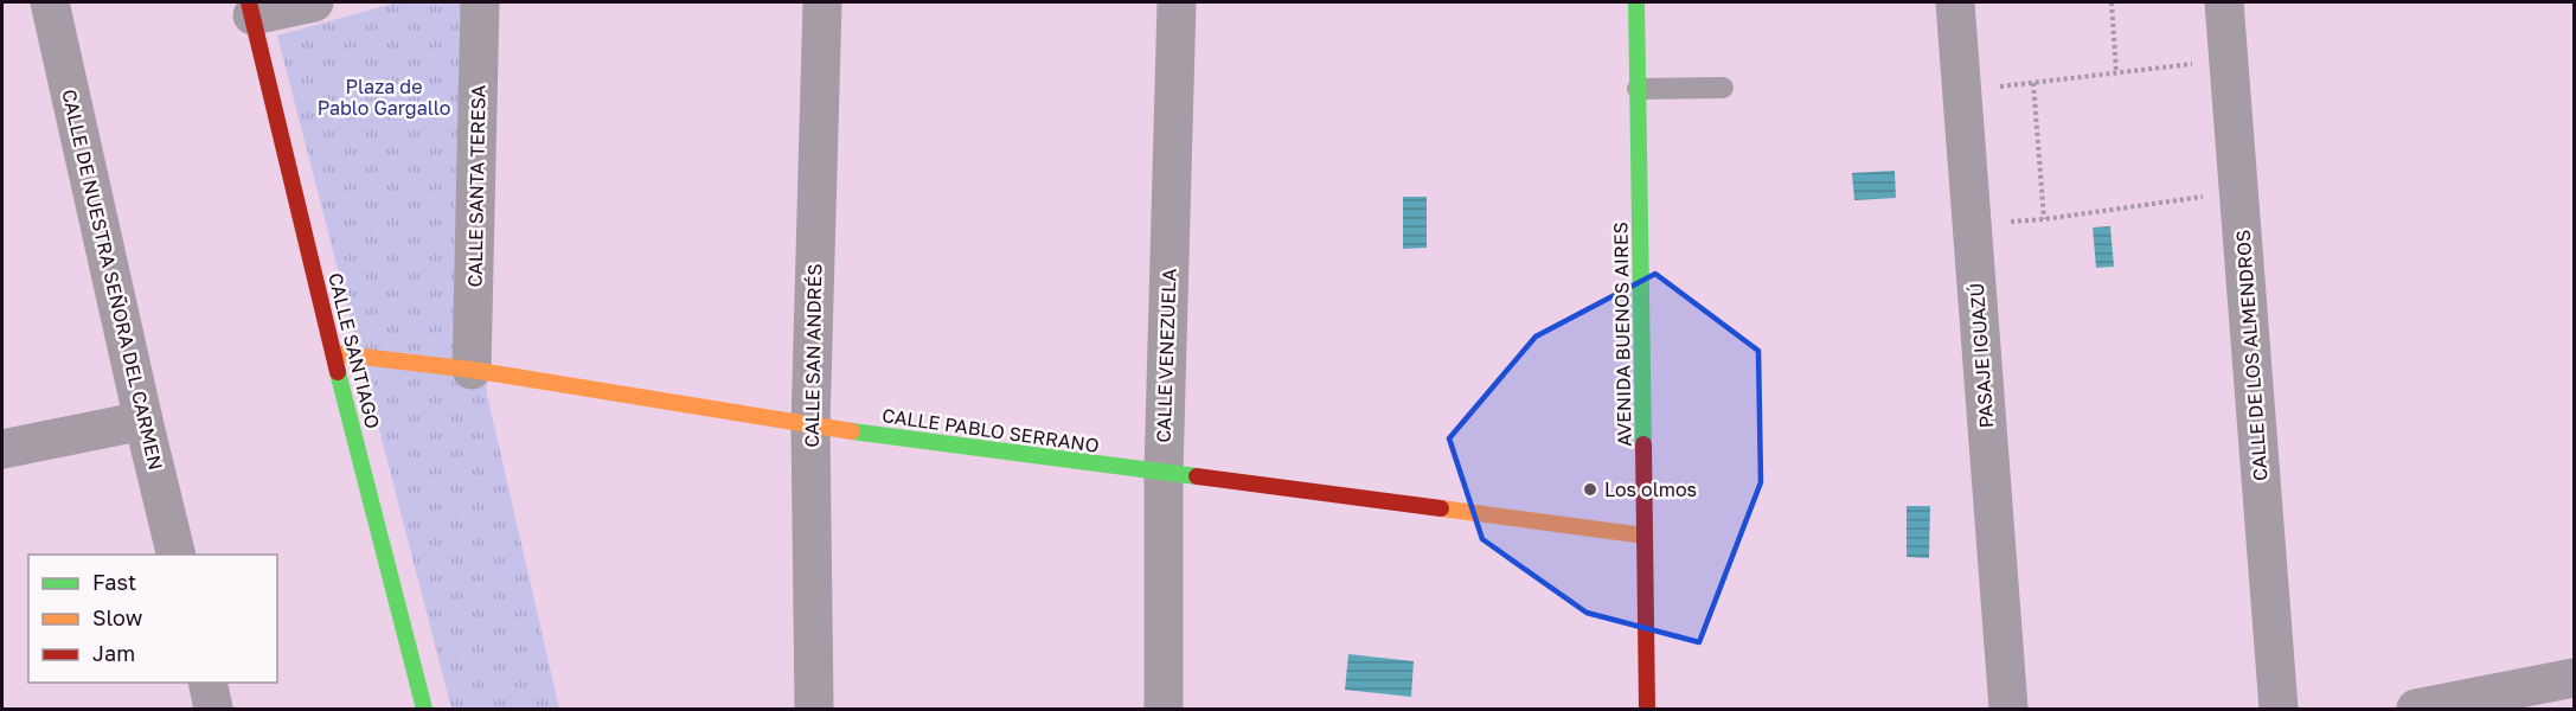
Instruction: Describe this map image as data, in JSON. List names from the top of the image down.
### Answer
{
  "streets": {
    "street": [
      "CALLE SANTA TERESA",
      "CALLE DE NUESTRA SEÑORA DEL CARMEN",
      "AVENIDA BUENOS AIRES",
      "CALLE SANTIAGO",
      "CALLE SAN ANDRÉS",
      "CALLE VENEZUELA",
      "PASAJE IGUAZÚ",
      "CALLE DE LOS ALMENDROS",
      "CALLE PABLO SERRANO"
    ]
  },
  "crossings": [
    ["CALLE SANTA TERESA", "CALLE PABLO SERRANO"],
    ["AVENIDA BUENOS AIRES", "CALLE PABLO SERRANO"],
    ["CALLE SANTIAGO", "CALLE PABLO SERRANO"],
    ["CALLE SAN ANDRÉS", "CALLE PABLO SERRANO"],
    ["CALLE VENEZUELA", "CALLE PABLO SERRANO"]
  ],
  "parks": ["Plaza de Pablo Gargallo"],
  "places": ["Los olmos"],
  "legend": ["Fast", "Slow", "Jam"]
}
